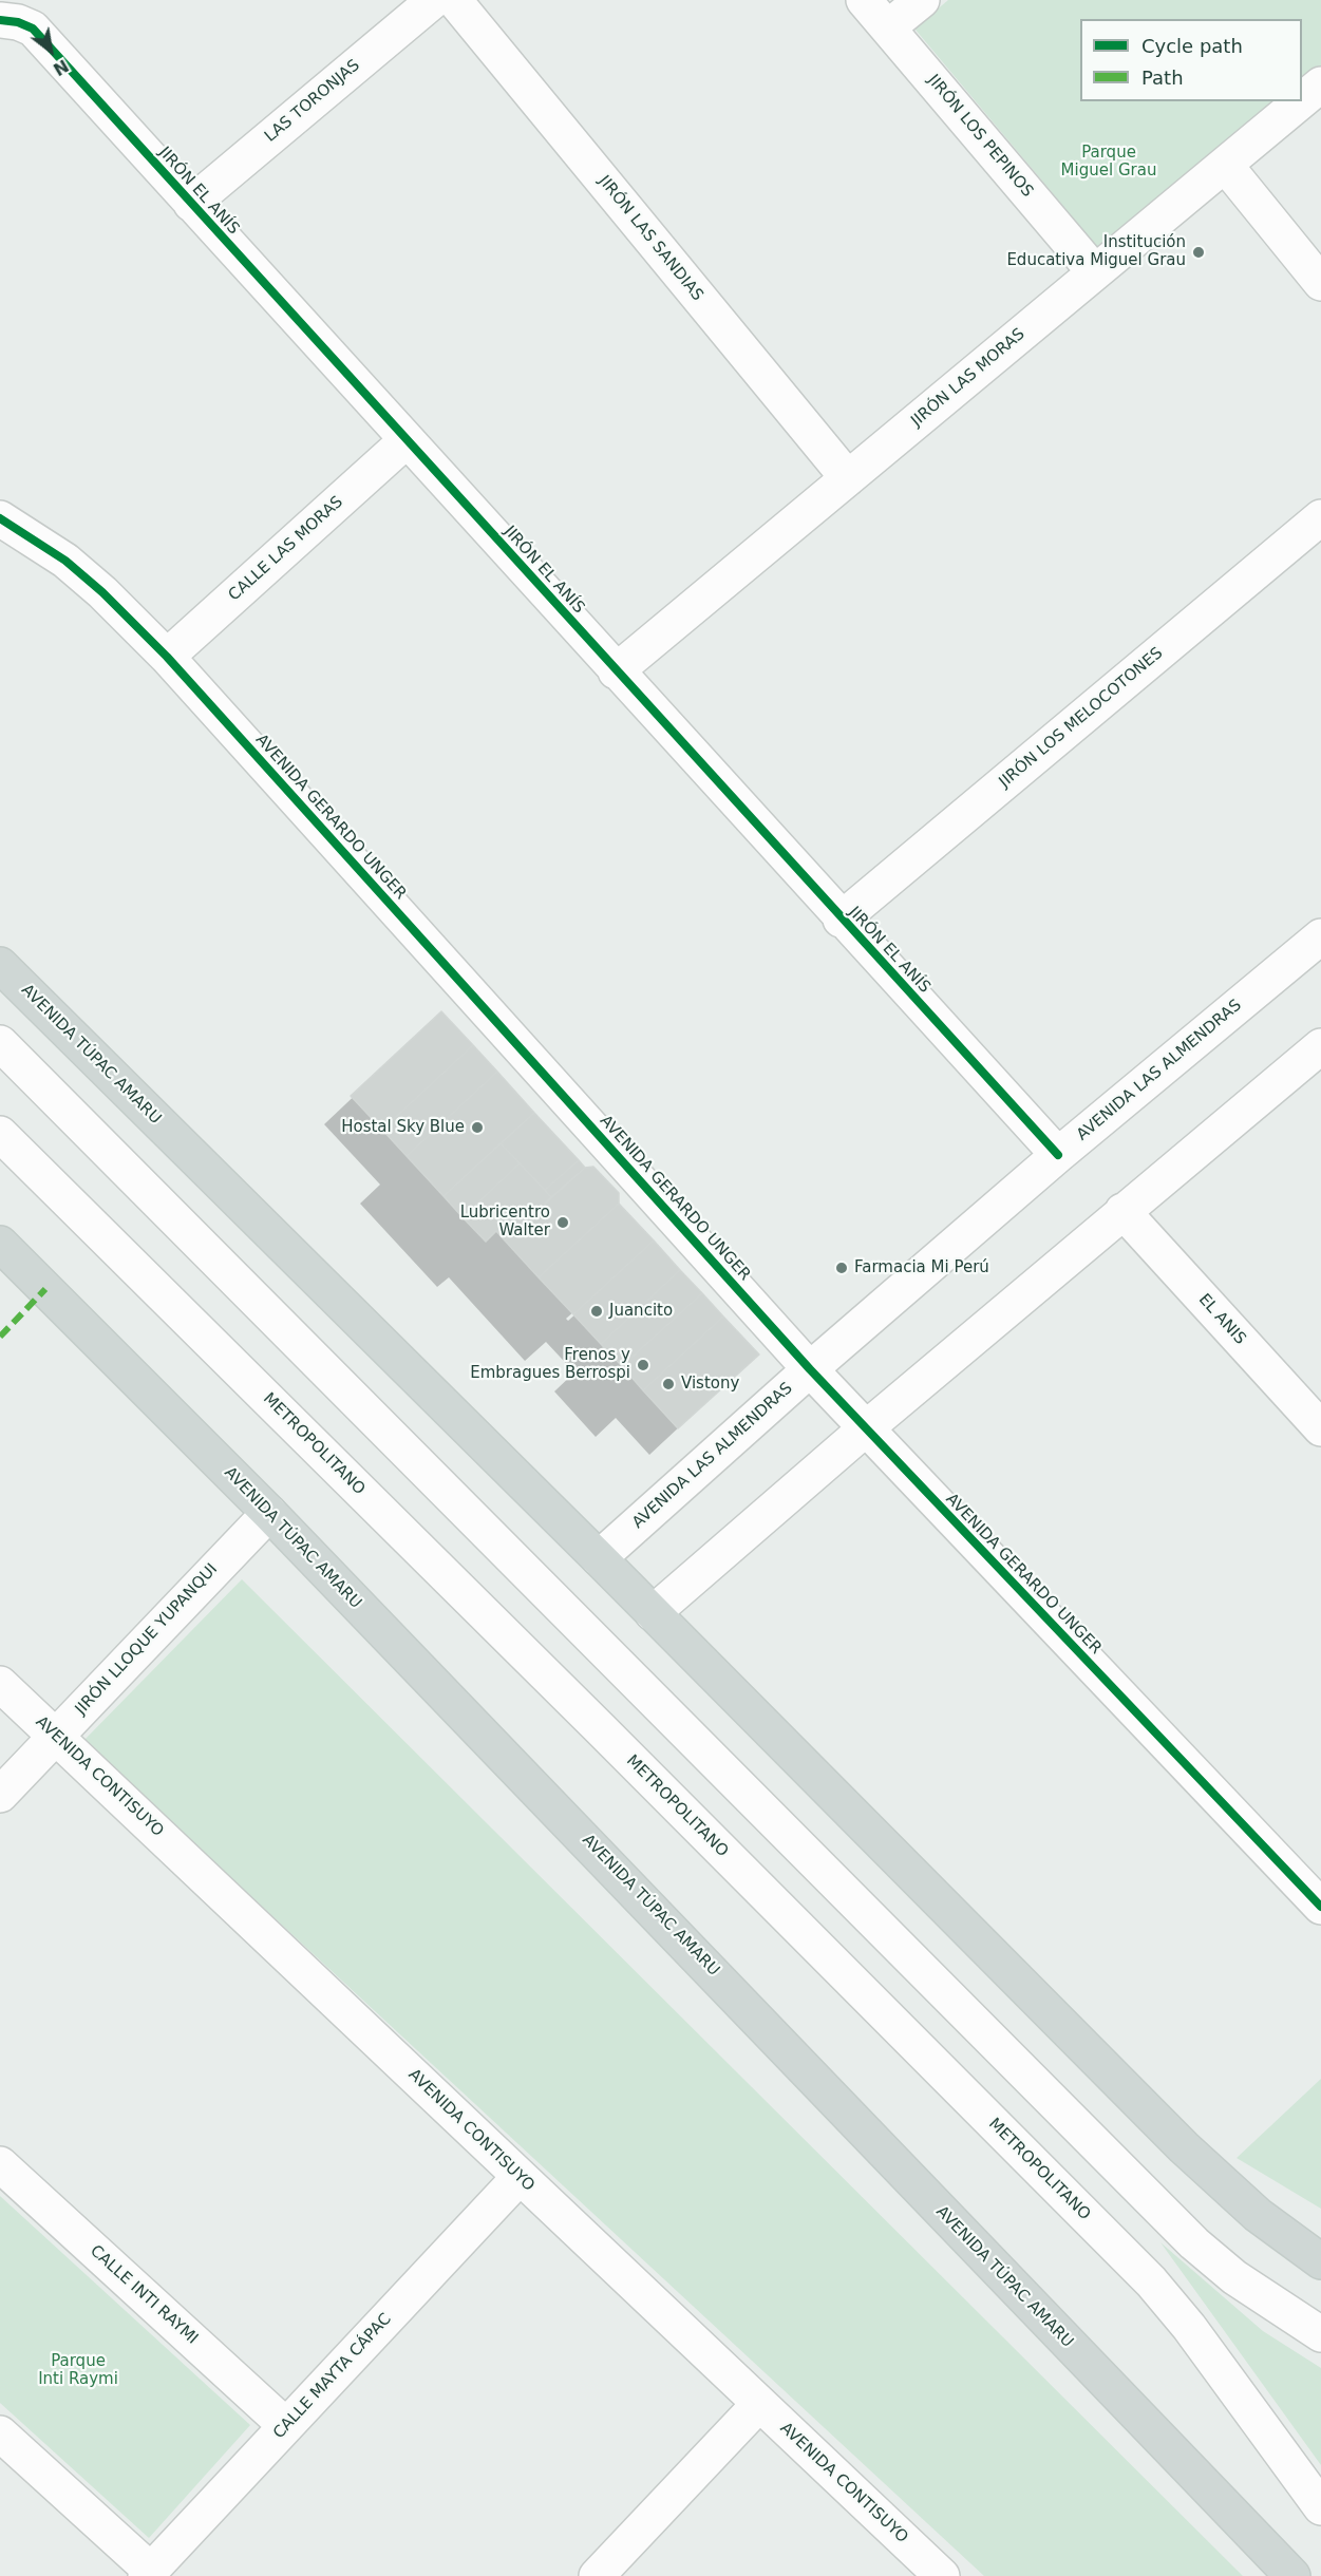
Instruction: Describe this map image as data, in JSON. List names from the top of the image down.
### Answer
{
  "streets": {
    "main road": ["AVENIDA TÚPAC AMARU"],
    "street": [
      "LAS TORONJAS",
      "JIRÓN LOS PEPINOS",
      "JIRÓN EL ANÍS",
      "JIRÓN LAS SANDIAS",
      "JIRÓN LAS MORAS",
      "CALLE LAS MORAS",
      "JIRÓN LOS MELOCOTONES",
      "AVENIDA GERARDO UNGER",
      "AVENIDA LAS ALMENDRAS",
      "EL ANIS",
      "METROPOLITANO",
      "JIRÓN LLOQUE YUPANQUI",
      "AVENIDA CONTISUYO",
      "CALLE INTI RAYMI",
      "CALLE MAYTA CÁPAC"
    ]
  },
  "crossings": [
    ["LAS TORONJAS", "JIRÓN EL ANÍS"],
    ["JIRÓN LOS PEPINOS", "JIRÓN LAS MORAS"],
    ["JIRÓN EL ANÍS", "JIRÓN LAS MORAS"],
    ["JIRÓN EL ANÍS", "CALLE LAS MORAS"],
    ["JIRÓN EL ANÍS", "JIRÓN LOS MELOCOTONES"],
    ["JIRÓN EL ANÍS", "AVENIDA LAS ALMENDRAS"],
    ["JIRÓN LAS SANDIAS", "JIRÓN LAS MORAS"],
    ["CALLE LAS MORAS", "AVENIDA GERARDO UNGER"],
    ["AVENIDA GERARDO UNGER", "AVENIDA LAS ALMENDRAS"],
    ["AVENIDA TÚPAC AMARU", "AVENIDA LAS ALMENDRAS"],
    ["AVENIDA TÚPAC AMARU", "JIRÓN LLOQUE YUPANQUI"],
    ["JIRÓN LLOQUE YUPANQUI", "AVENIDA CONTISUYO"],
    ["AVENIDA CONTISUYO", "CALLE MAYTA CÁPAC"],
    ["CALLE INTI RAYMI", "CALLE MAYTA CÁPAC"]
  ],
  "parks": ["Parque Miguel Grau", "Parque Inti Raymi"],
  "places": [
    "Institución Educativa Miguel Grau",
    "Hostal Sky Blue",
    "Lubricentro Walter",
    "Farmacia Mi Perú",
    "Juancito",
    "Frenos y Embragues Berrospi",
    "Vistony"
  ],
  "legend": ["Cycle path", "Path"],
  "north": "bottom right"
}
